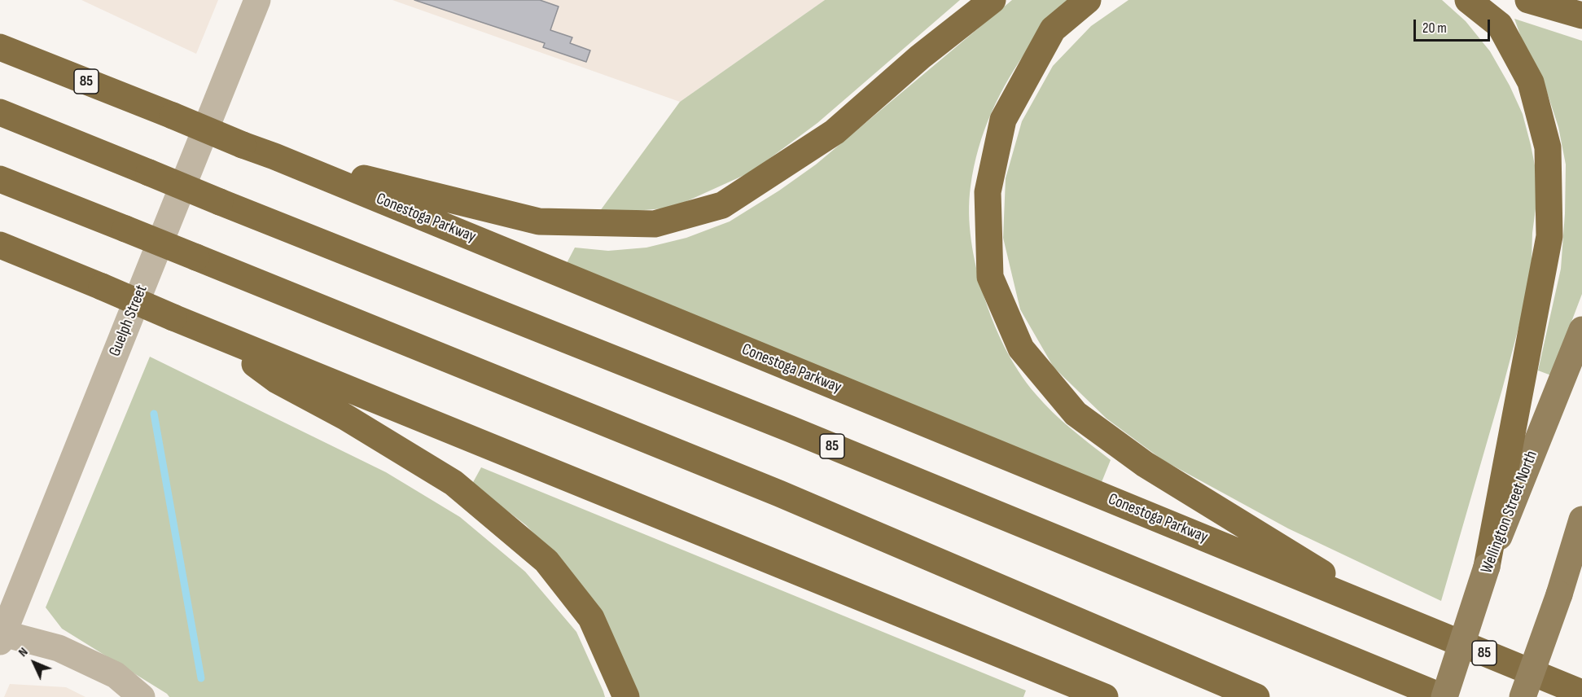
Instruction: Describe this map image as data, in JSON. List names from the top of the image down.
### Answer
{
  "streets": {
    "highway": ["85", "Conestoga Parkway"],
    "main road": ["Wellington Street North"],
    "street": ["Guelph Street"]
  },
  "crossings": [
    ["85", "Wellington Street North"]
  ],
  "scale_bar": "20 m",
  "north": "top left"
}
